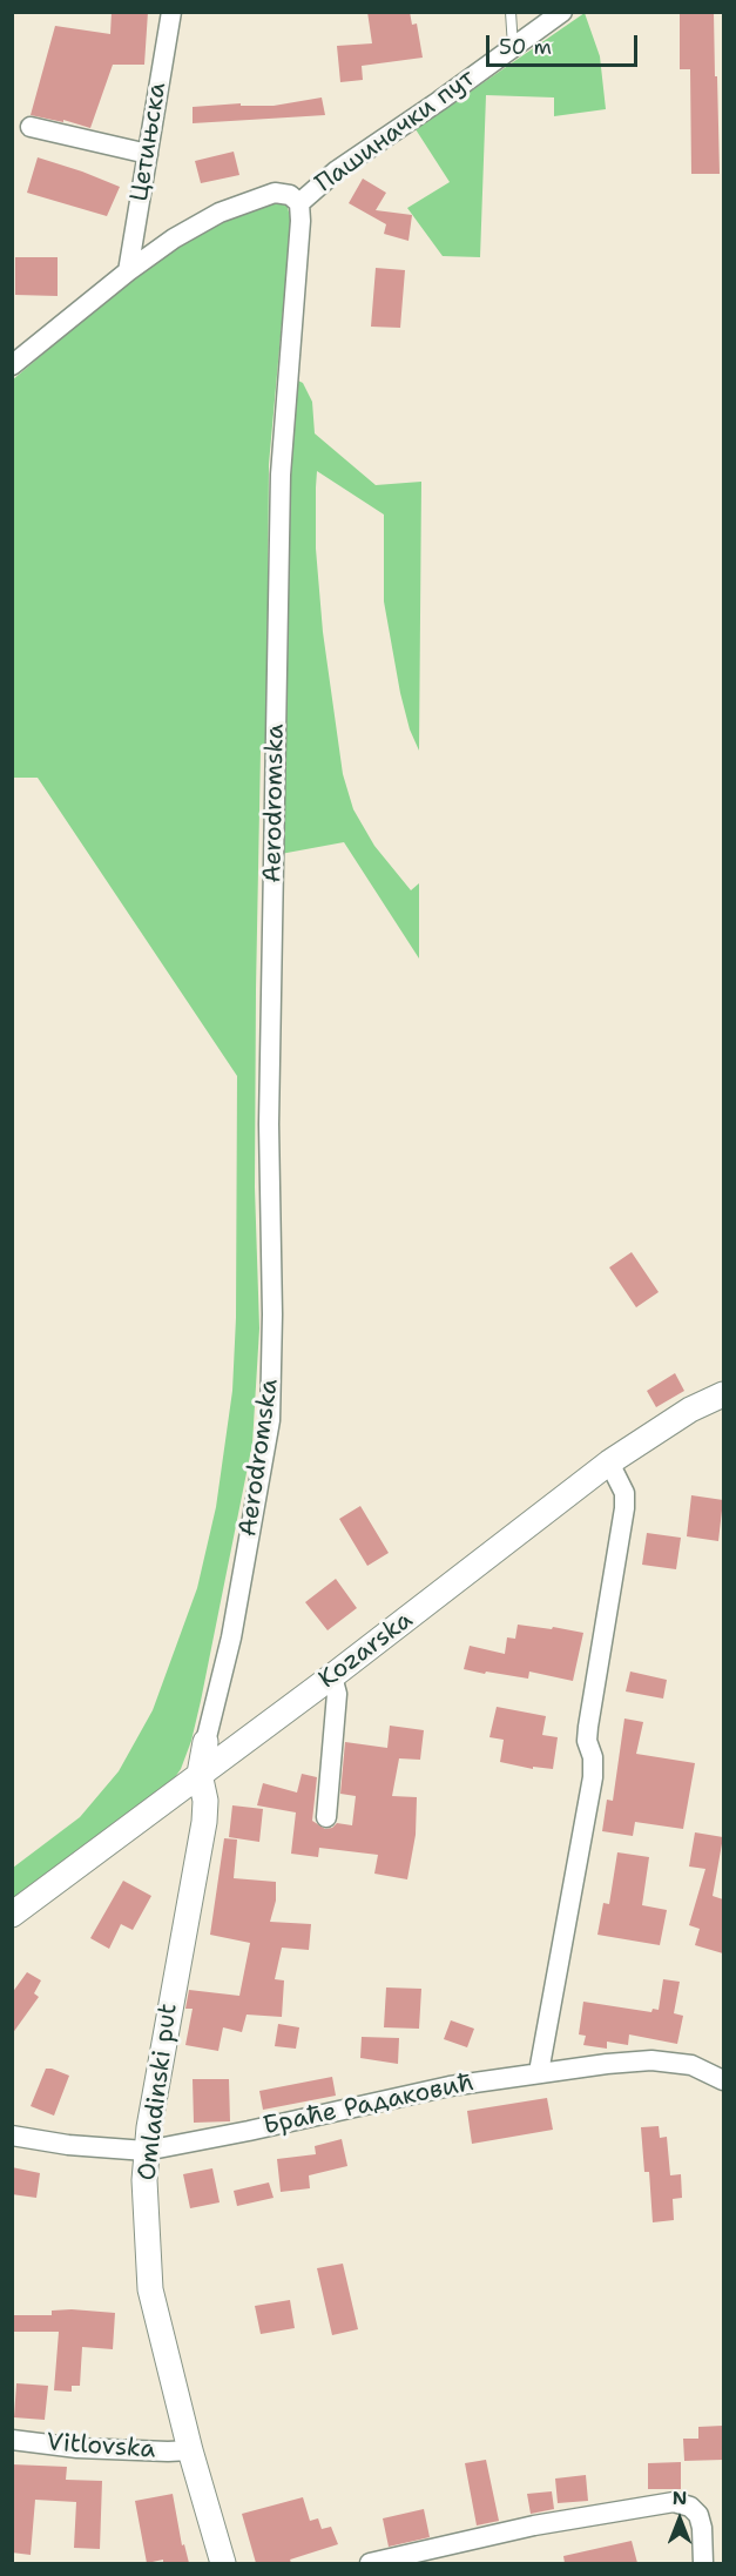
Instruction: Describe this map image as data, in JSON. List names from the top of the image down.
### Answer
{
  "streets": {
    "street": [
      "Пашиначки пут",
      "Цетињска",
      "Aerodromska",
      "Kozarska",
      "Omladinski put",
      "Браће Радаковић",
      "Vitlovska"
    ]
  },
  "crossings": [
    ["Пашиначки пут", "Aerodromska"],
    ["Aerodromska", "Omladinski put"],
    ["Kozarska", "Omladinski put"],
    ["Omladinski put", "Браће Радаковић"],
    ["Omladinski put", "Vitlovska"]
  ],
  "scale_bar": "50 m",
  "north": "top"
}
